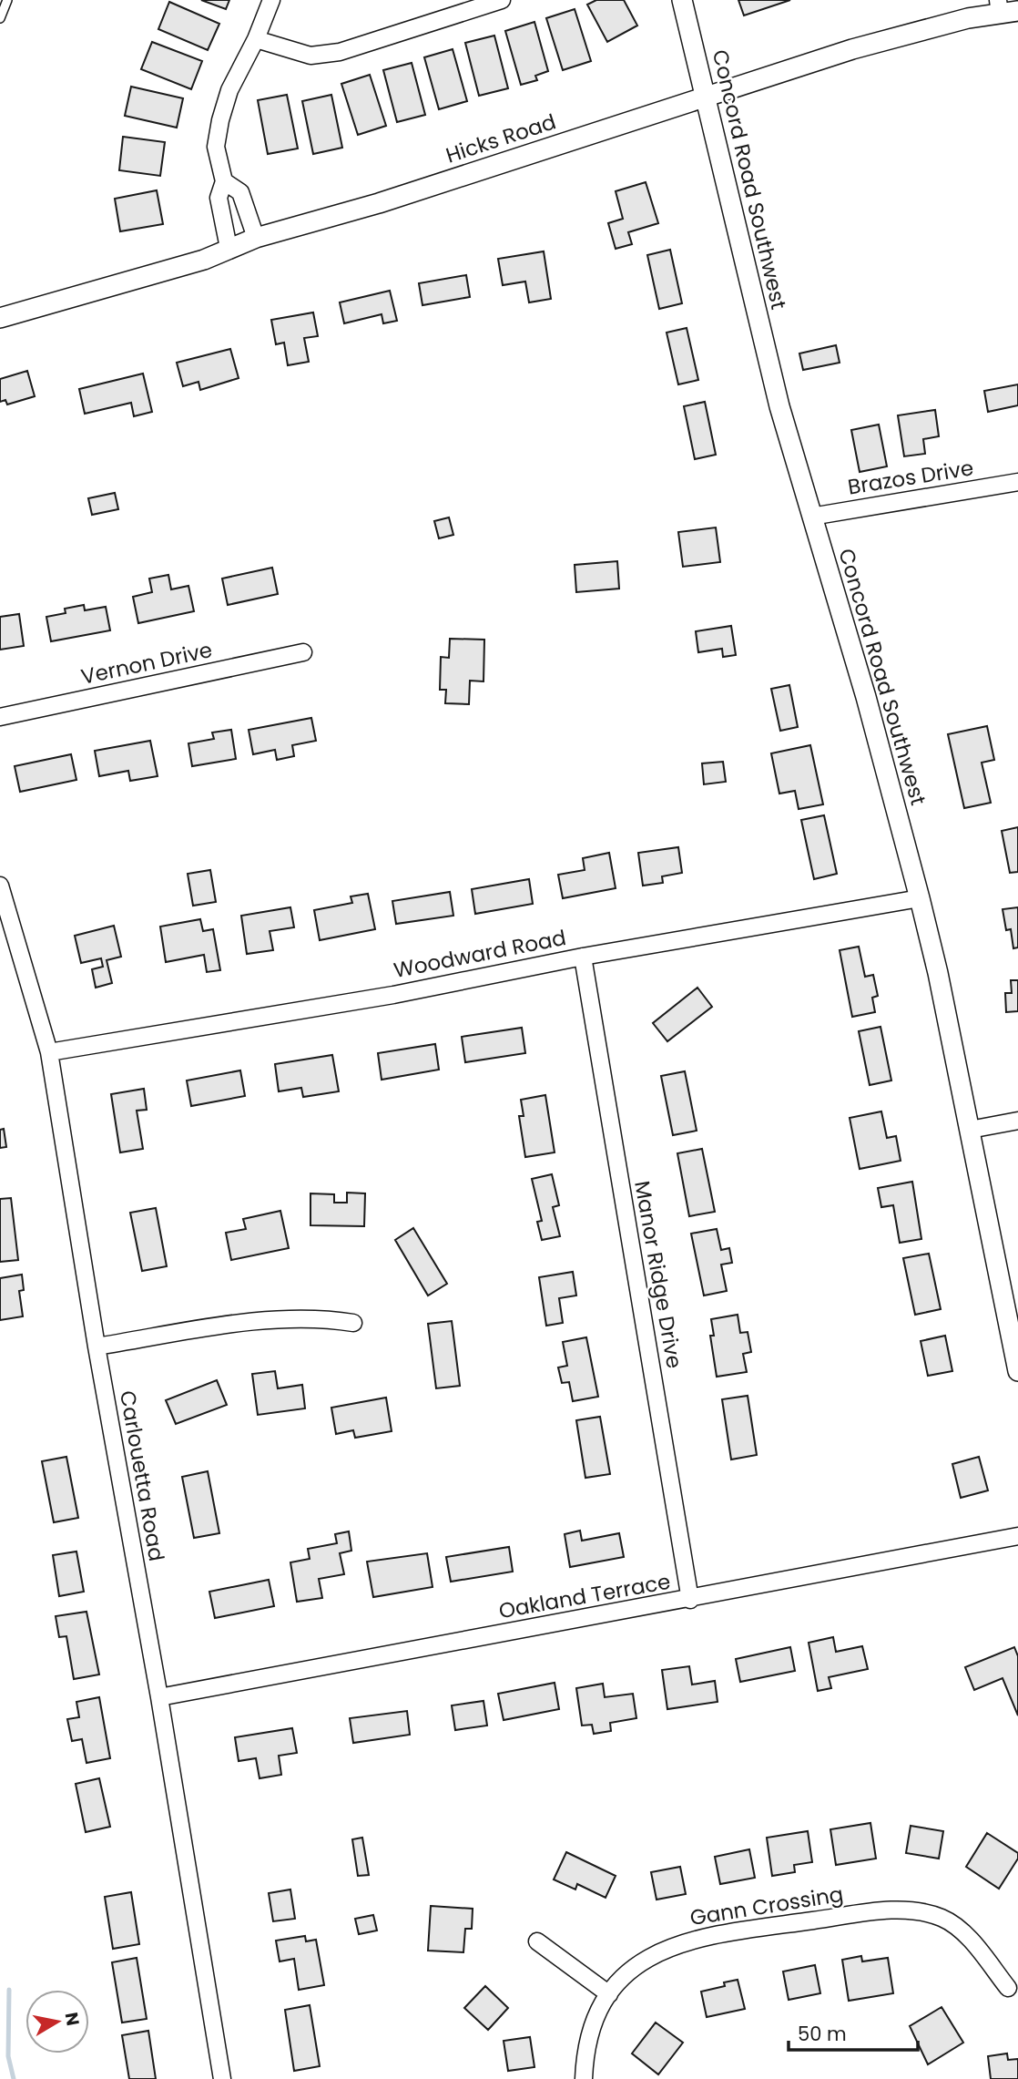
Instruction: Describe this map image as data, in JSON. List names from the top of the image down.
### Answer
{
  "streets": {
    "street": [
      "Hicks Road",
      "Concord Road Southwest",
      "Brazos Drive",
      "Vernon Drive",
      "Woodward Road",
      "Manor Ridge Drive",
      "Carlouetta Road",
      "Oakland Terrace",
      "Gann Crossing"
    ]
  },
  "crossings": [
    ["Hicks Road", "Concord Road Southwest"],
    ["Concord Road Southwest", "Brazos Drive"],
    ["Concord Road Southwest", "Woodward Road"],
    ["Woodward Road", "Manor Ridge Drive"],
    ["Woodward Road", "Carlouetta Road"],
    ["Manor Ridge Drive", "Oakland Terrace"],
    ["Carlouetta Road", "Oakland Terrace"]
  ],
  "scale_bar": "50 m",
  "north": "right"
}
